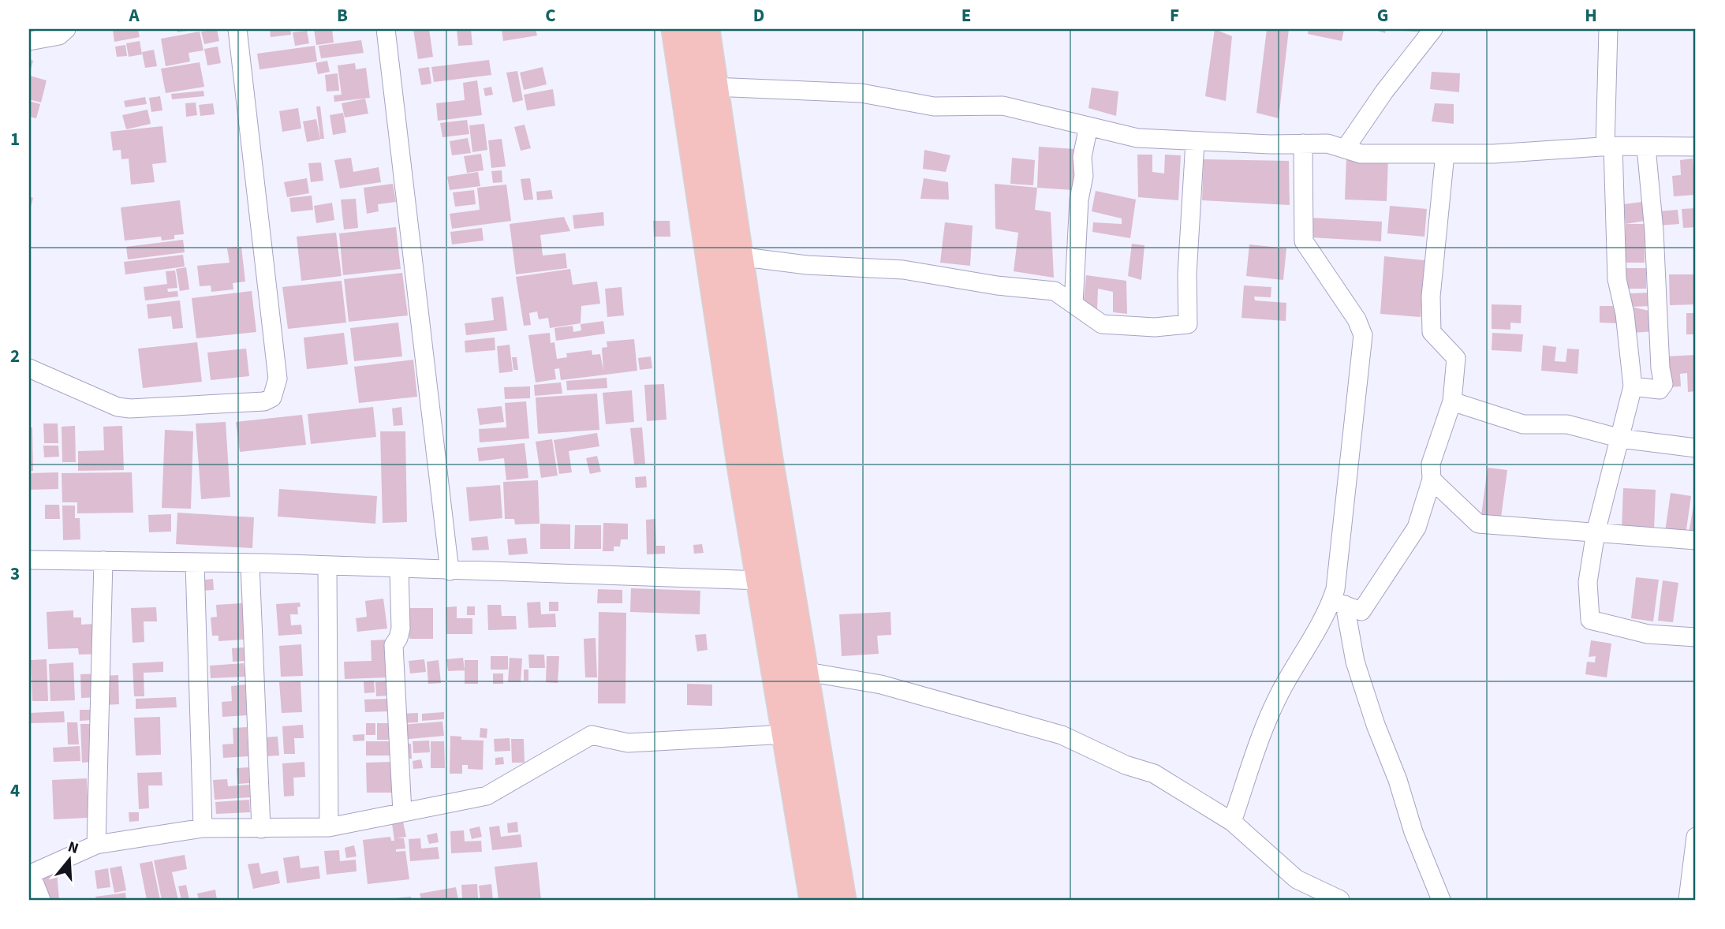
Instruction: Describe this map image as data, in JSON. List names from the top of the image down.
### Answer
{
  "north": "top",
  "grid": {
    "columns": [
      "A",
      "B",
      "C",
      "D",
      "E",
      "F",
      "G",
      "H"
    ],
    "rows": [
      "1",
      "2",
      "3",
      "4"
    ]
  }
}
